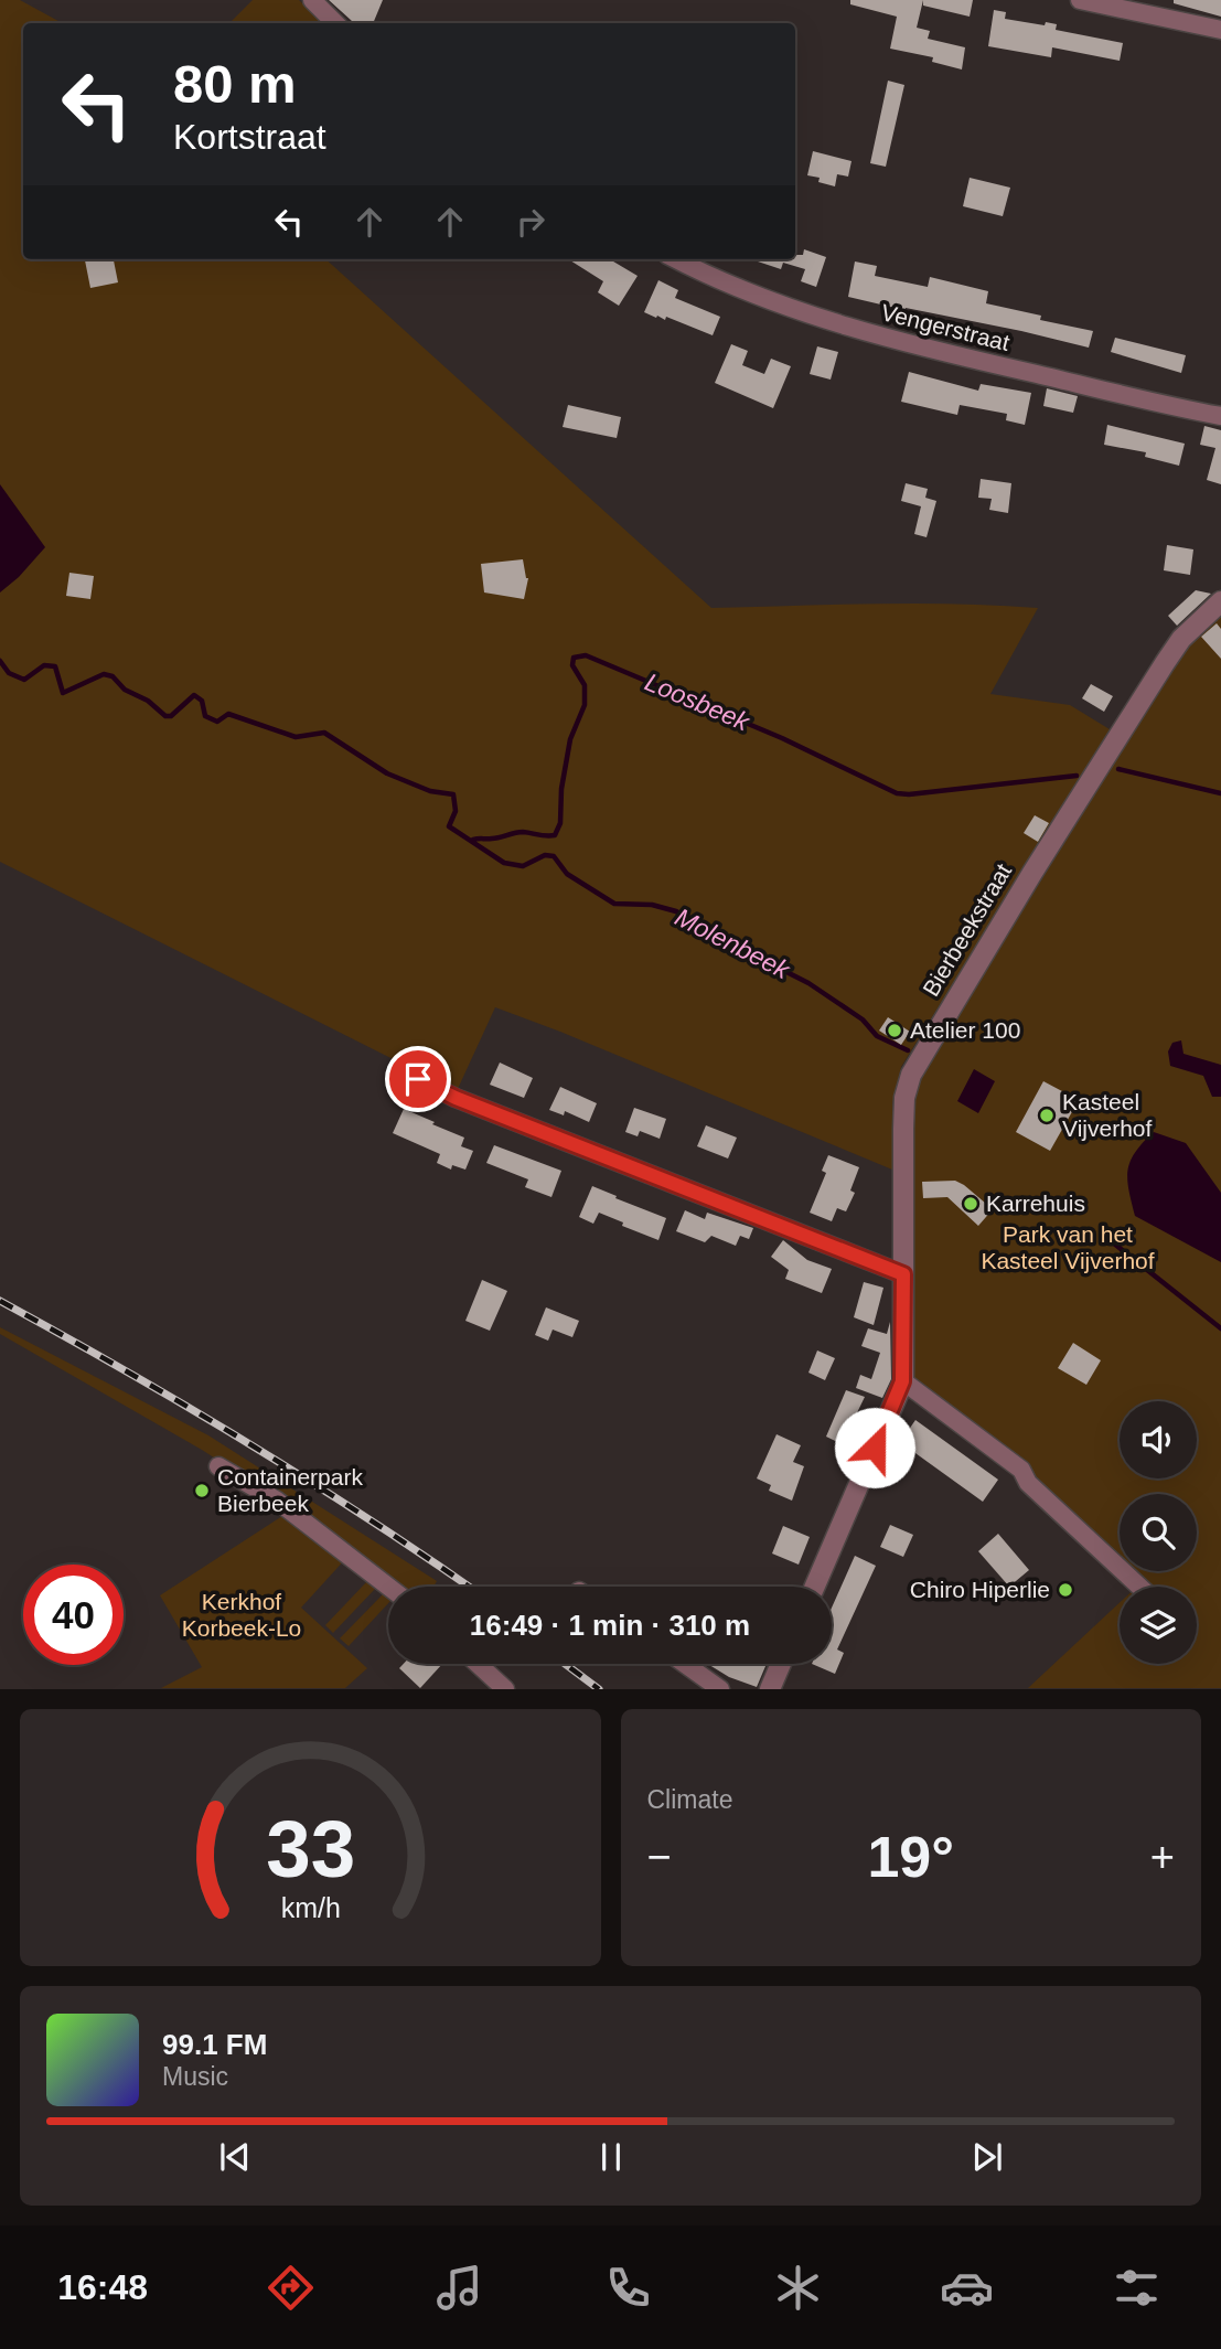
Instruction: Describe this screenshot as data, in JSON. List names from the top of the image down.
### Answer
{
  "streets": {
    "street": ["Vengerstraat", "Bierbeekstraat"]
  },
  "water": ["Loosbeek", "Molenbeek"],
  "parks": ["Park van het Kasteel Vijverhof", "Kerkhof Korbeek-Lo"],
  "places": [
    "Atelier 100",
    "Kasteel Vijverhof",
    "Karrehuis",
    "Containerpark Bierbeek",
    "Chiro Hiperlie"
  ],
  "page": {
    "turn": ["80 m", "Kortstraat"],
    "limit": "40",
    "trip": "16:49 · 1 min · 310 m",
    "tile": "Climate",
    "heat": ["−", "19°", "+"],
    "song": ["99.1 FM", "Music"],
    "tabs": "16:48",
    "gauge": ["33", "km/h"]
  }
}
